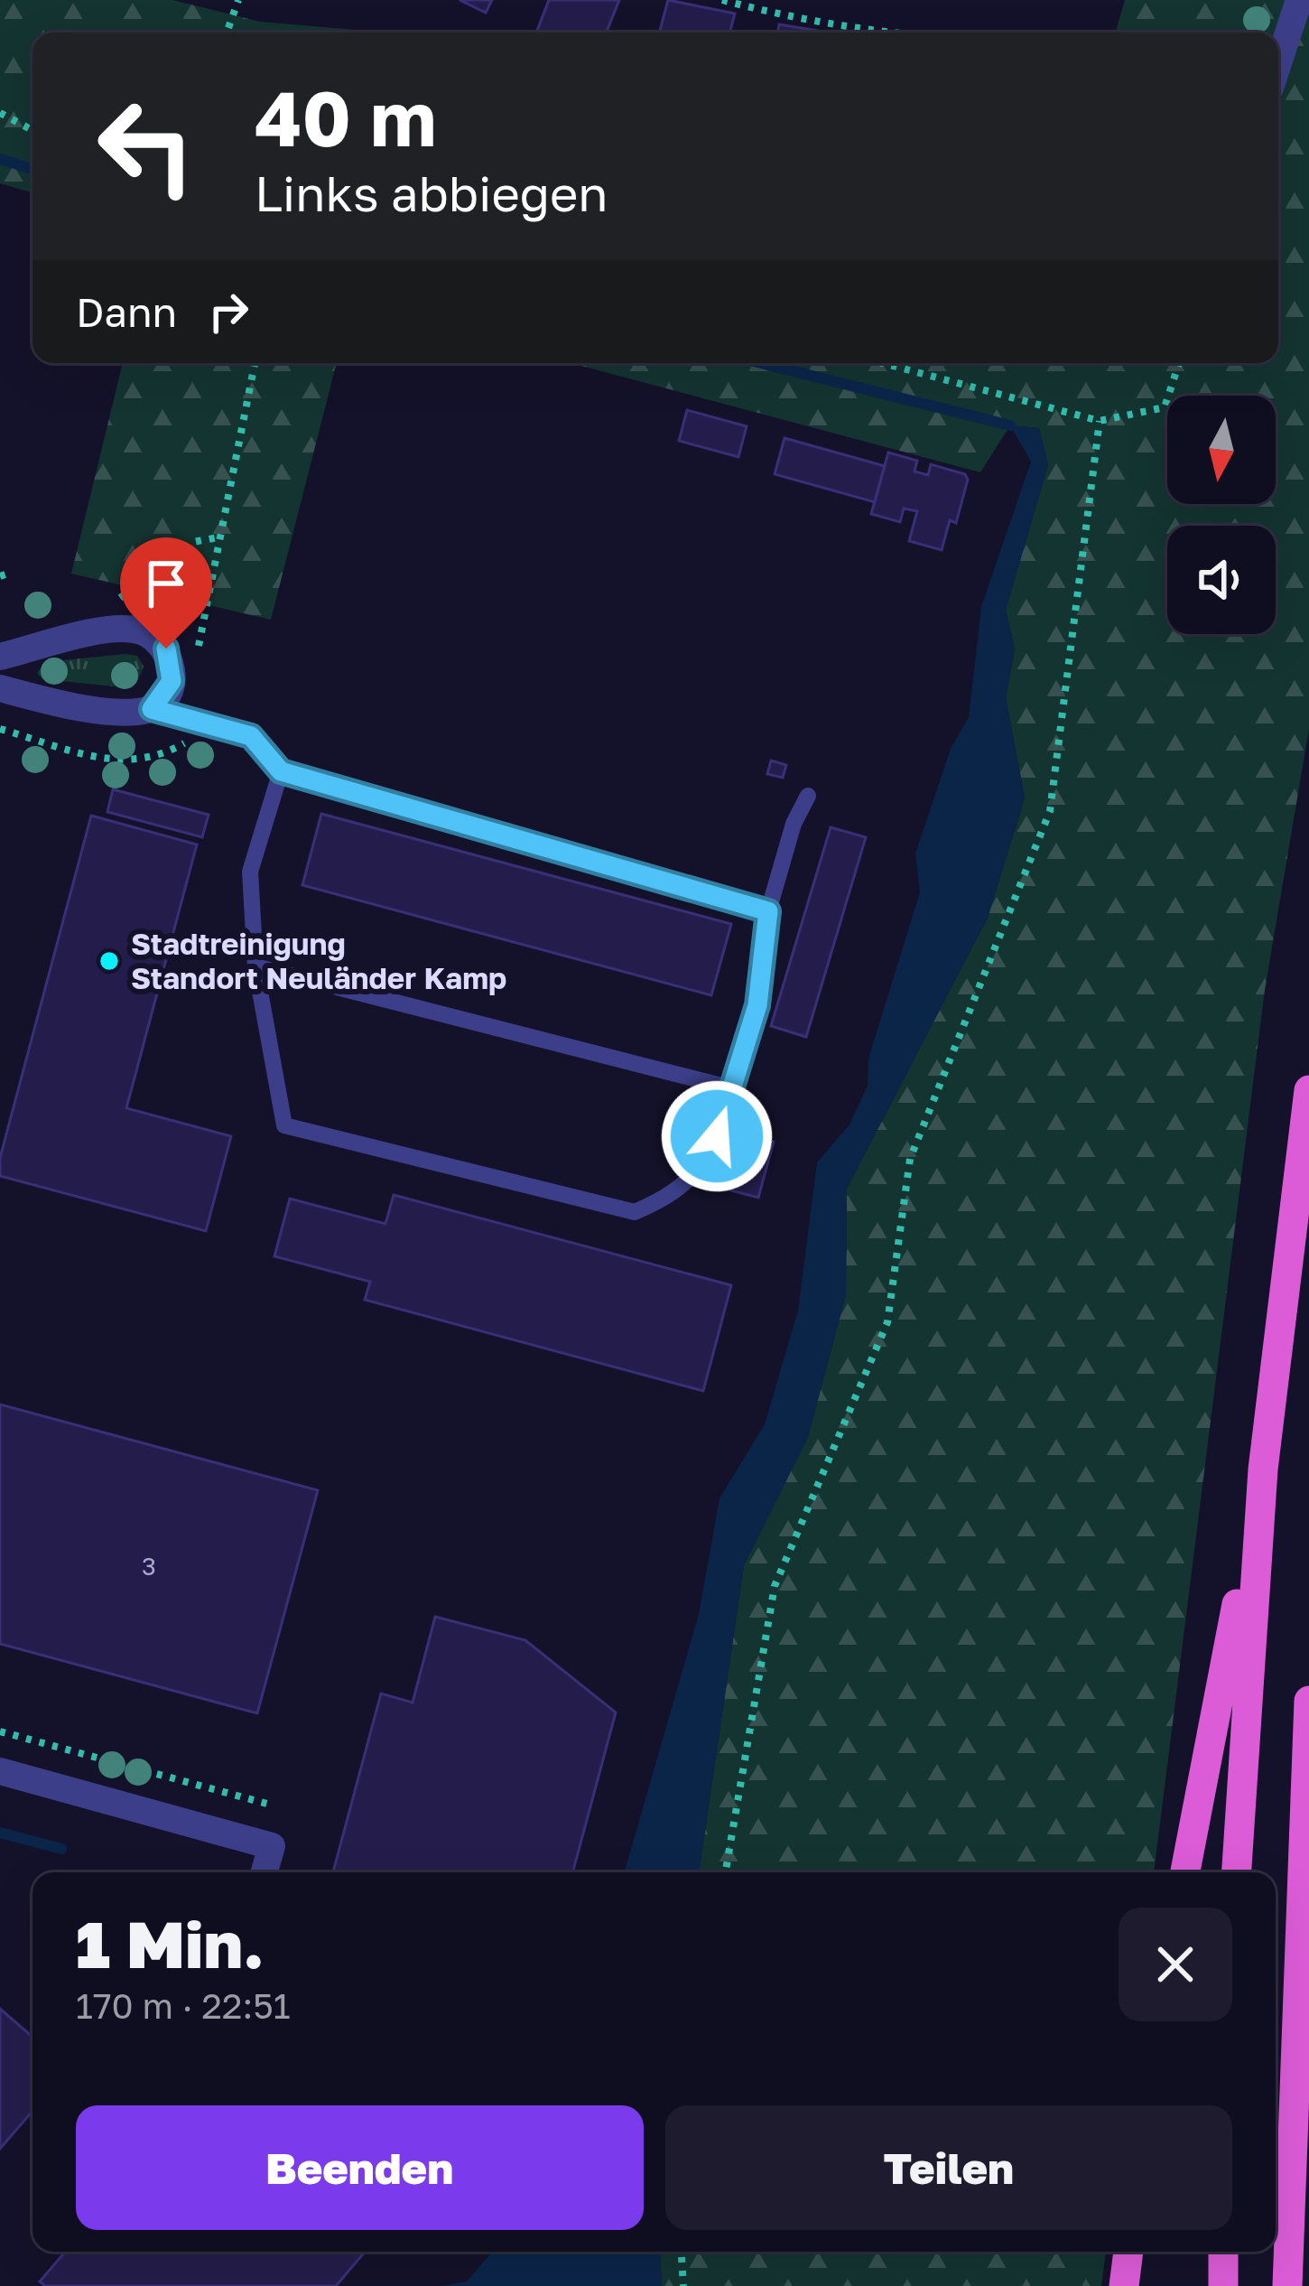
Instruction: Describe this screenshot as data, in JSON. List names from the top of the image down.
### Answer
{
  "places": ["Stadtreinigung Standort Neuländer Kamp"],
  "house_numbers": ["3"],
  "north": "bottom",
  "page": {
    "turn": ["40 m", "Links abbiegen"],
    "then": "Dann",
    "heading": ["1 Min.", "170 m · 22:51"],
    "buttons": ["Beenden", "Teilen"]
  }
}
